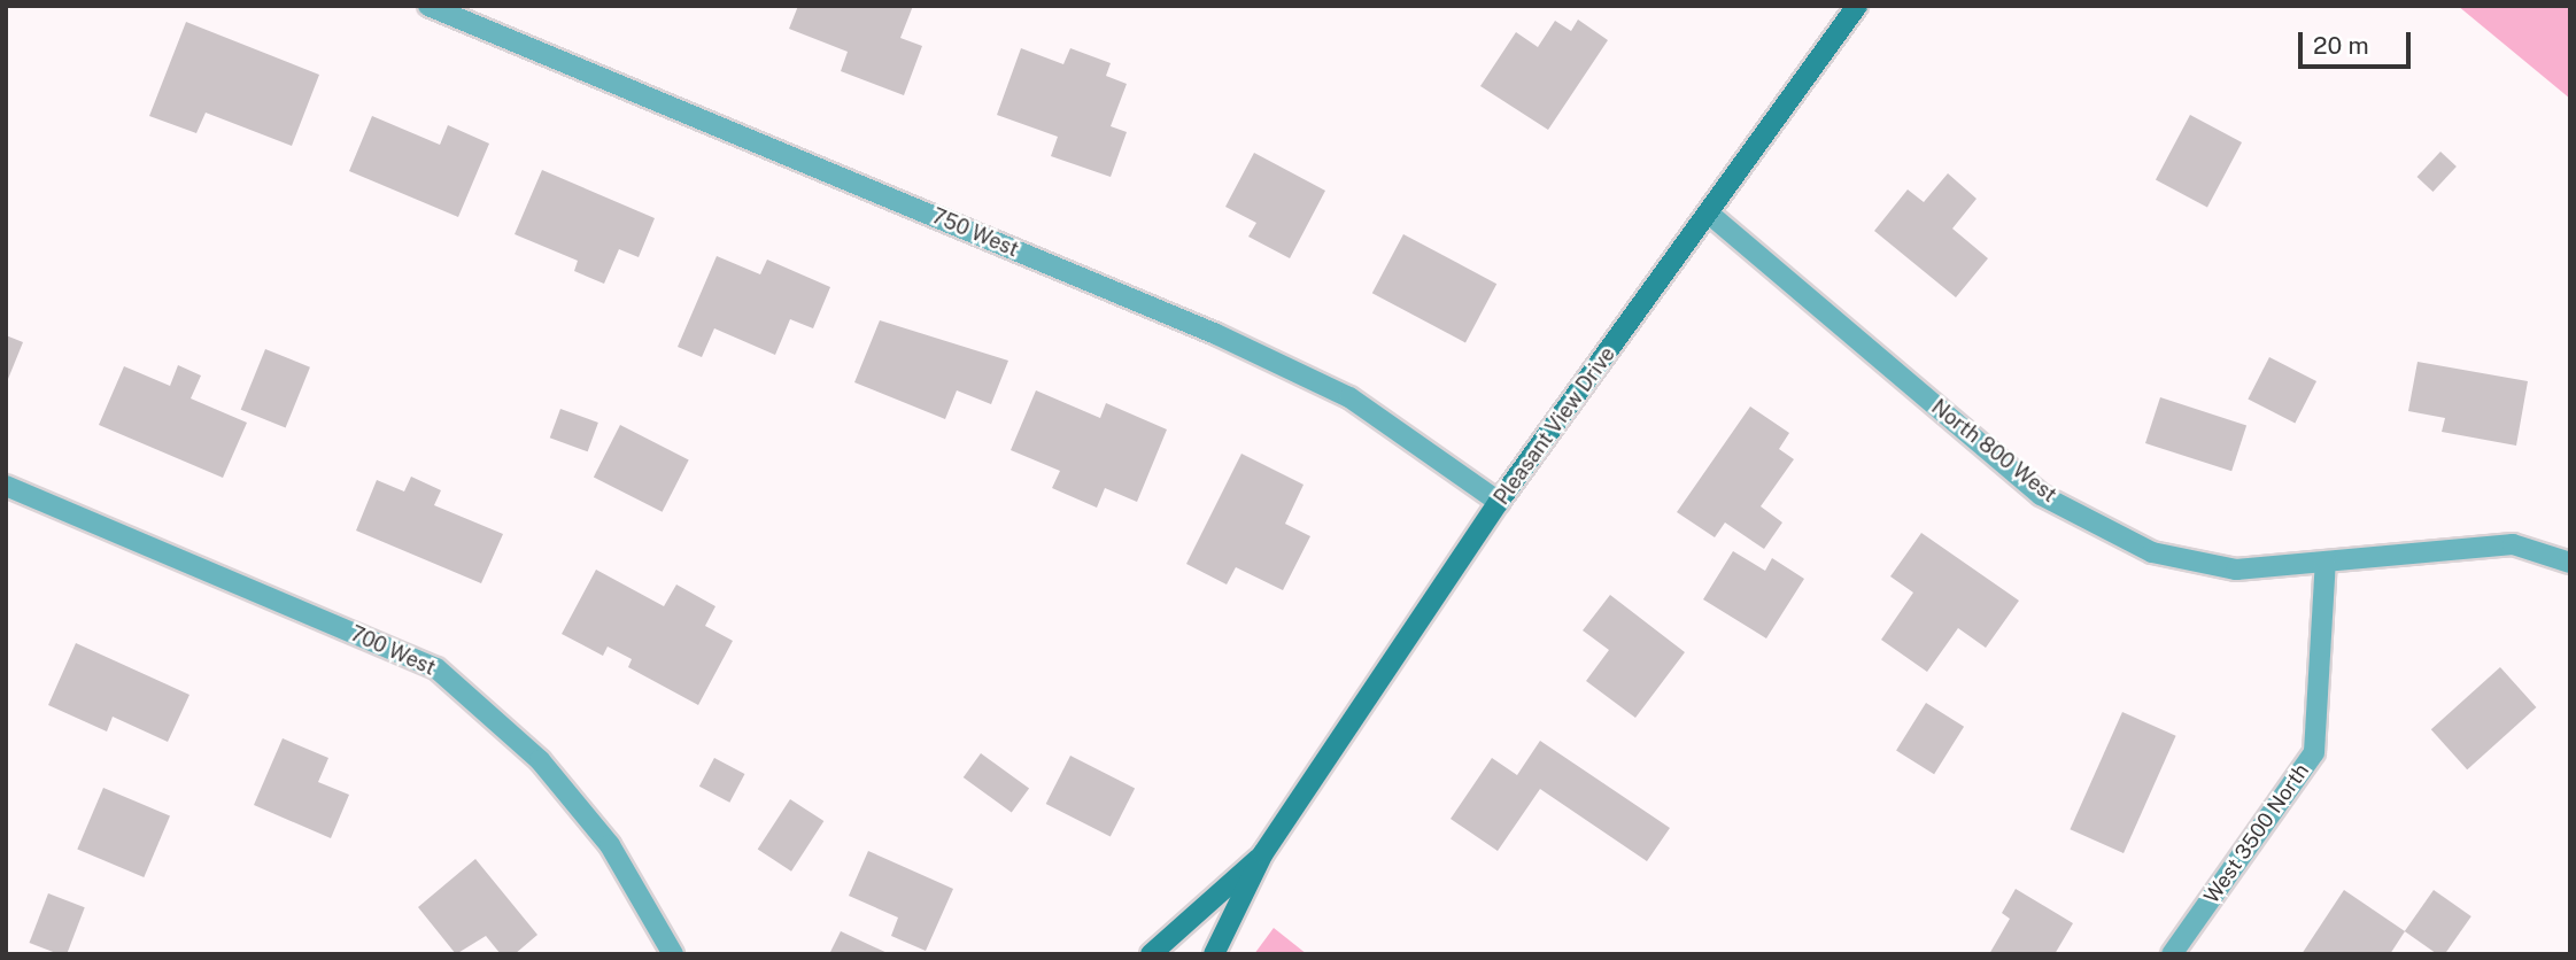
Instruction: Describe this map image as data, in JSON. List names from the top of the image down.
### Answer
{
  "streets": {
    "main road": ["Pleasant View Drive"],
    "street": [
      "750 West",
      "North 800 West",
      "700 West",
      "West 3500 North"
    ]
  },
  "crossings": [
    ["750 West", "Pleasant View Drive"],
    ["Pleasant View Drive", "North 800 West"],
    ["North 800 West", "West 3500 North"]
  ],
  "scale_bar": "20 m"
}
